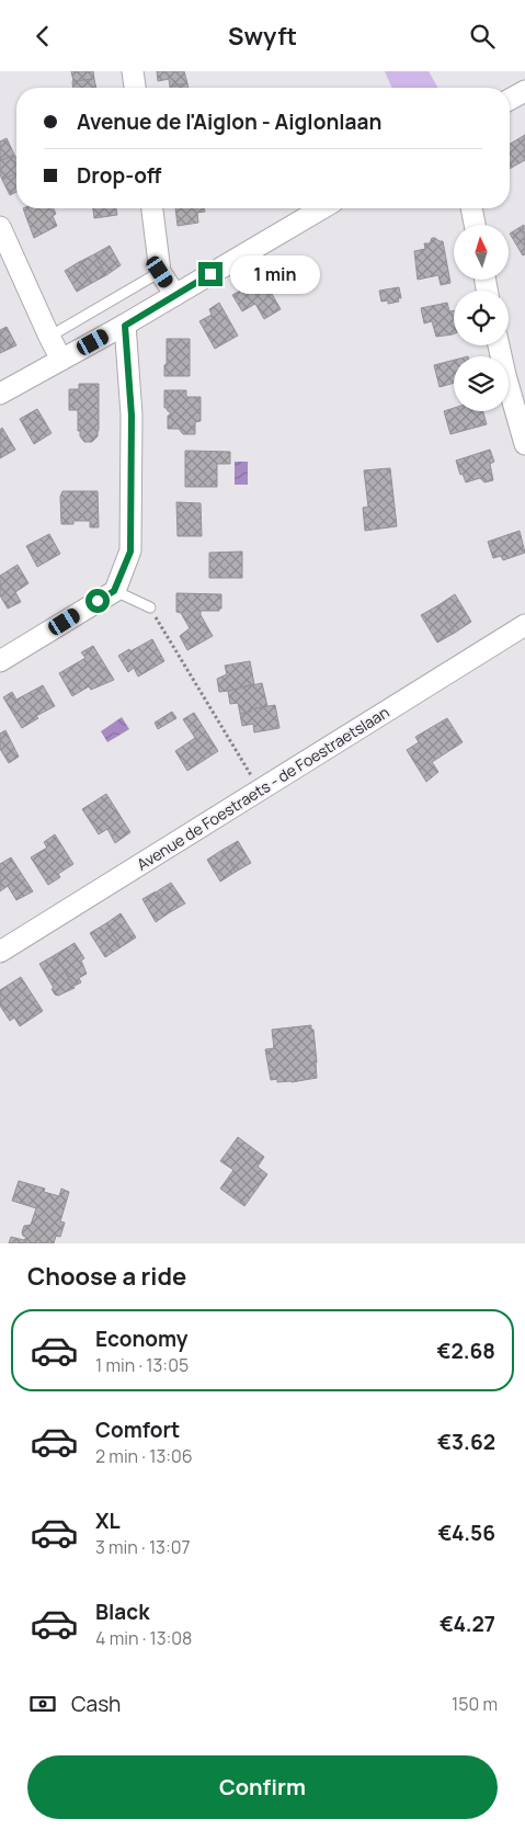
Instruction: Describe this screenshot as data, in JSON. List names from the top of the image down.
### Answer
{
  "streets": {
    "street": ["Avenue de Foestraets - de Foestraetslaan"]
  },
  "north": "top",
  "page": {
    "header": "Swyft",
    "banner": ["Avenue de l'Aiglon - Aiglonlaan", "Drop-off"],
    "bubble": "1 min",
    "heading": "Choose a ride",
    "list": [
      {
        "name": "Economy",
        "note": "1 min · 13:05",
        "value": "€2.68"
      },
      {
        "name": "Comfort",
        "note": "2 min · 13:06",
        "value": "€3.62"
      },
      {
        "name": "XL",
        "note": "3 min · 13:07",
        "value": "€4.56"
      },
      {
        "name": "Black",
        "note": "4 min · 13:08",
        "value": "€4.27"
      }
    ],
    "pay": ["Cash", "150 m"],
    "buttons": "Confirm"
  }
}
